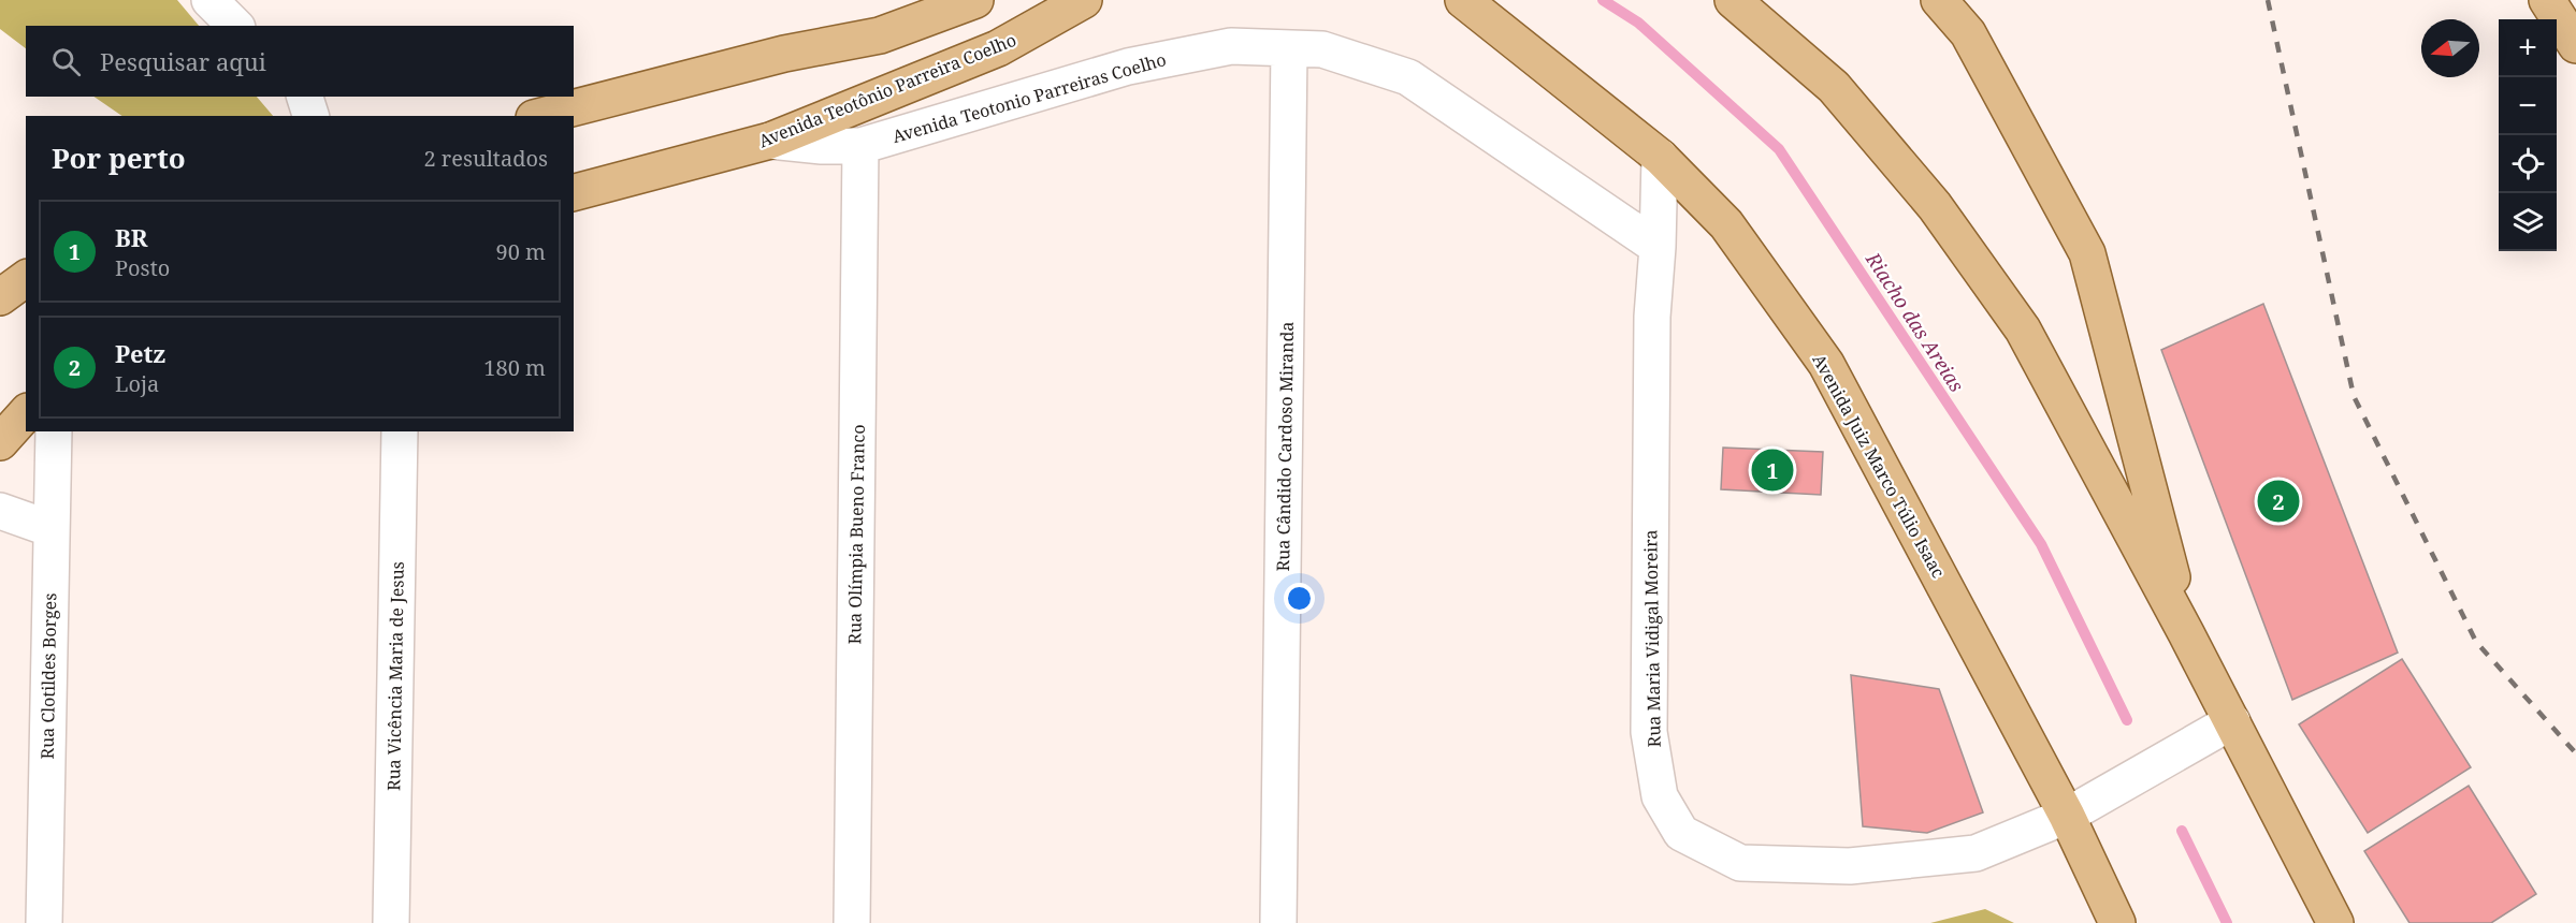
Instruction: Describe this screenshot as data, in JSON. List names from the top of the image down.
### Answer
{
  "streets": {
    "main road": ["Avenida Teotônio Parreira Coelho", "Avenida Juiz Marco Túlio Isaac"],
    "street": [
      "Avenida Teotonio Parreiras Coelho",
      "Rua Cândido Cardoso Miranda",
      "Rua Olímpia Bueno Franco",
      "Rua Maria Vidigal Moreira",
      "Rua Clotildes Borges",
      "Rua Vicência Maria de Jesus"
    ]
  },
  "crossings": [
    ["Avenida Teotônio Parreira Coelho", "Avenida Teotonio Parreiras Coelho"],
    ["Avenida Teotonio Parreiras Coelho", "Rua Cândido Cardoso Miranda"],
    ["Avenida Teotonio Parreiras Coelho", "Rua Olímpia Bueno Franco"],
    ["Avenida Teotonio Parreiras Coelho", "Rua Maria Vidigal Moreira"],
    ["Avenida Juiz Marco Túlio Isaac", "Rua Maria Vidigal Moreira"]
  ],
  "water": ["Riacho das Areias"],
  "north": "left",
  "page": {
    "map_buttons": ["+", "−"],
    "search": "Pesquisar aqui",
    "heading": ["Por perto", "2 resultados"],
    "list": [
      {
        "mark": "1",
        "name": "BR",
        "note": "Posto",
        "value": "90 m"
      },
      {
        "mark": "2",
        "name": "Petz",
        "note": "Loja",
        "value": "180 m"
      }
    ],
    "pins": ["1", "2"]
  }
}
